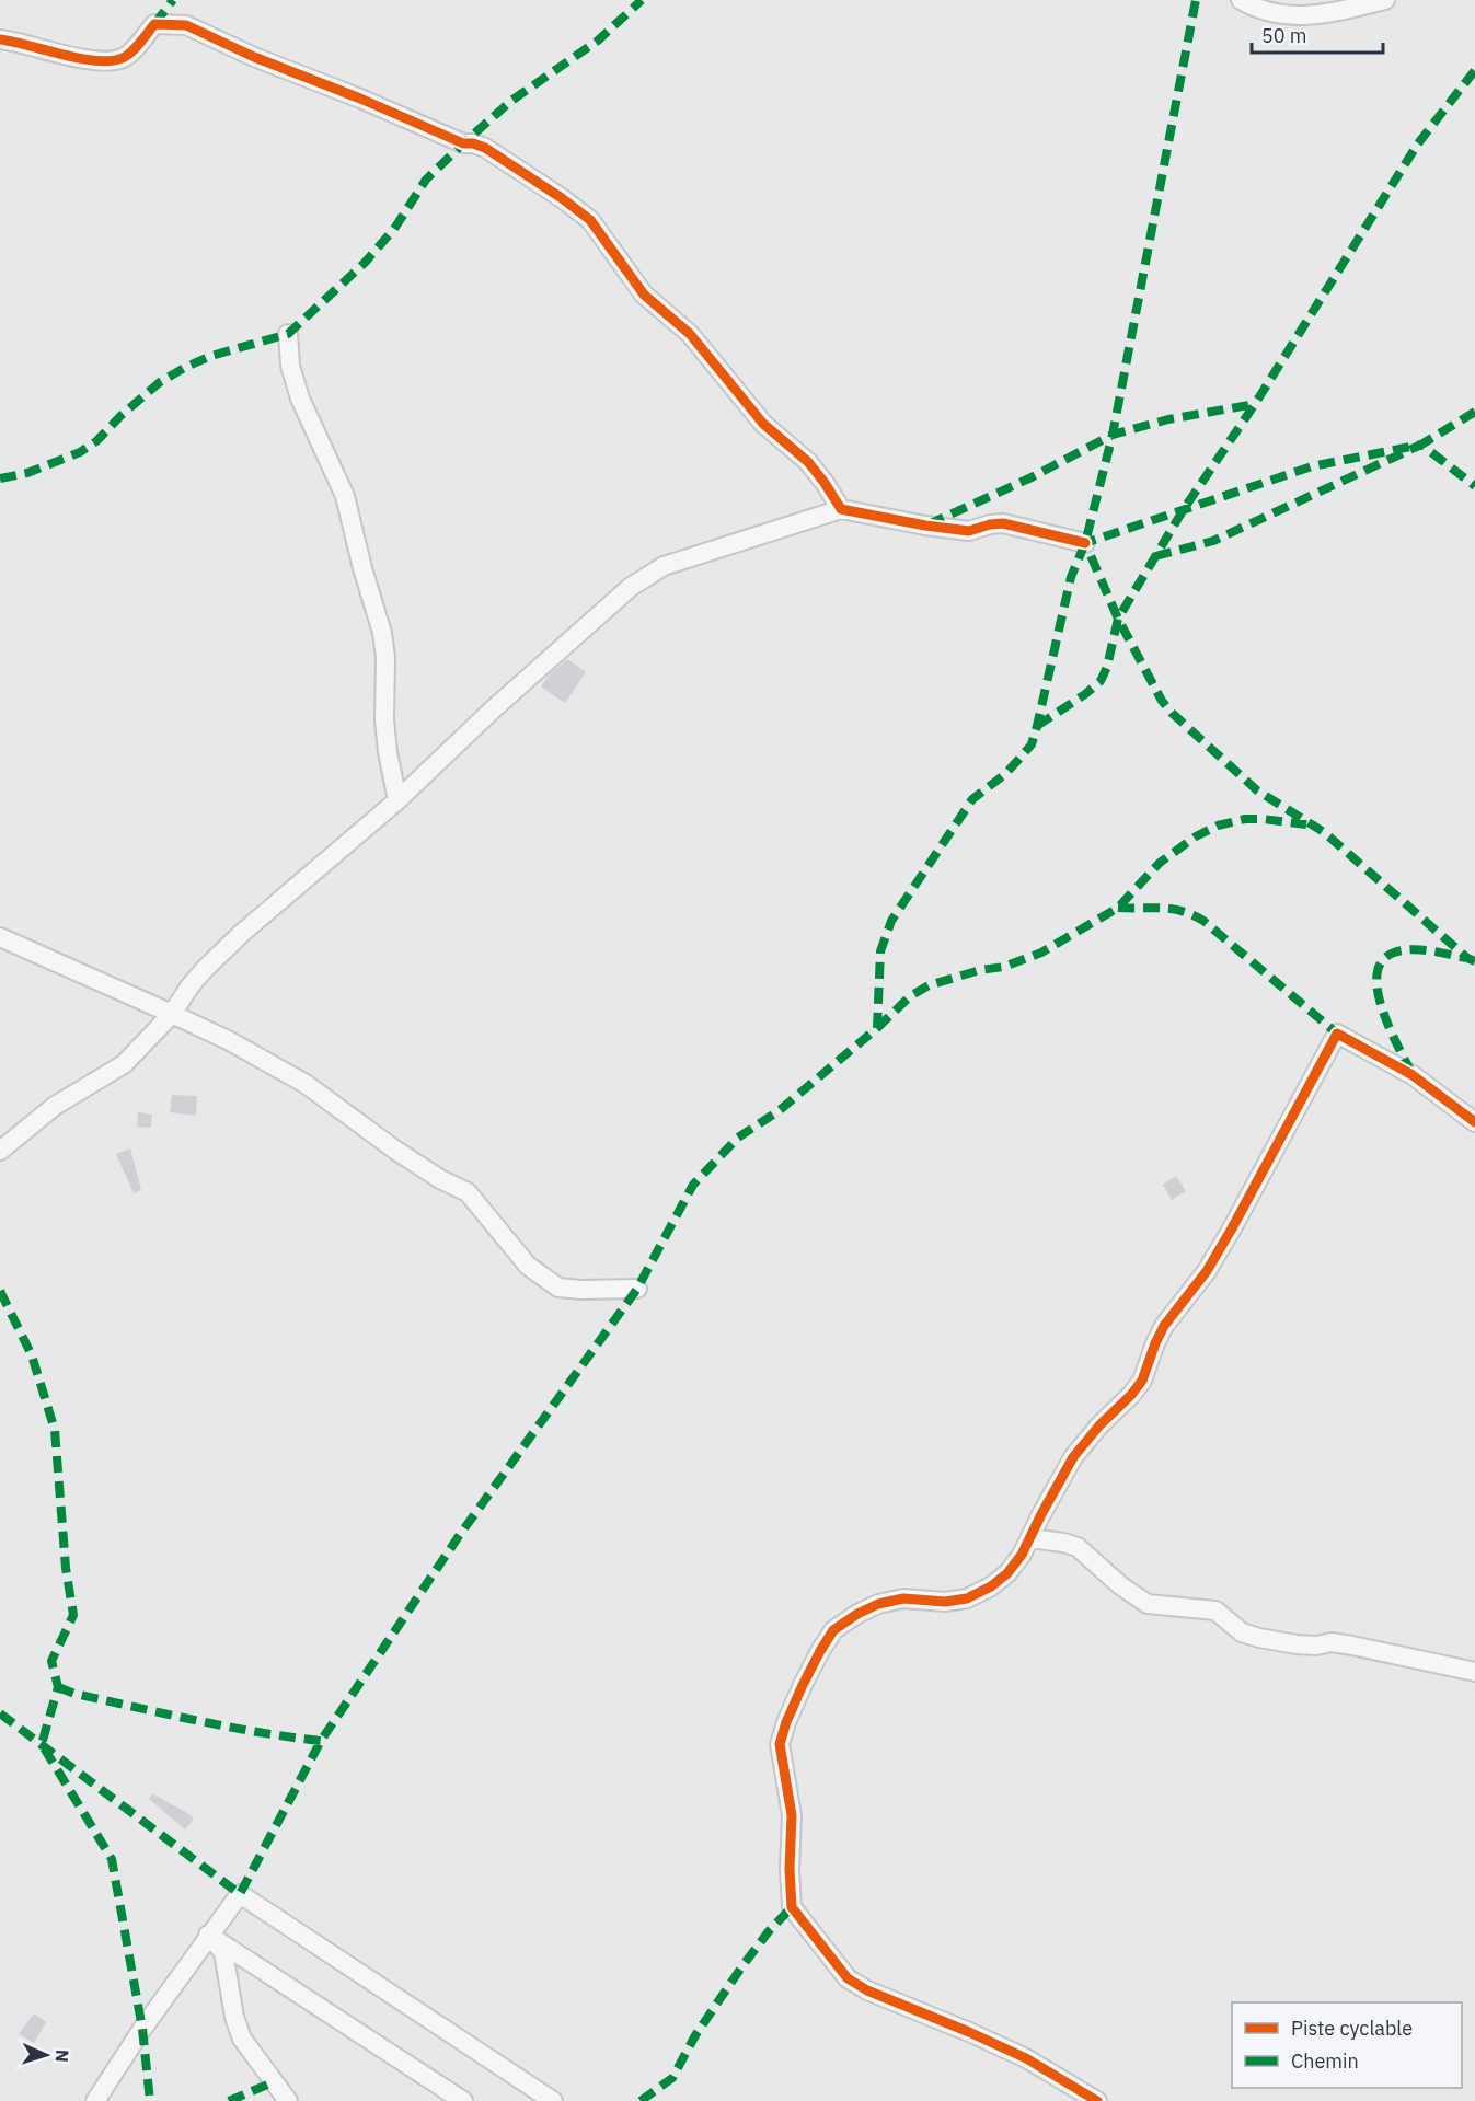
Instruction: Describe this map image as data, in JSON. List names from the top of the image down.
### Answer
{
  "legend": ["Piste cyclable", "Chemin"],
  "scale_bar": "50 m",
  "north": "right"
}
